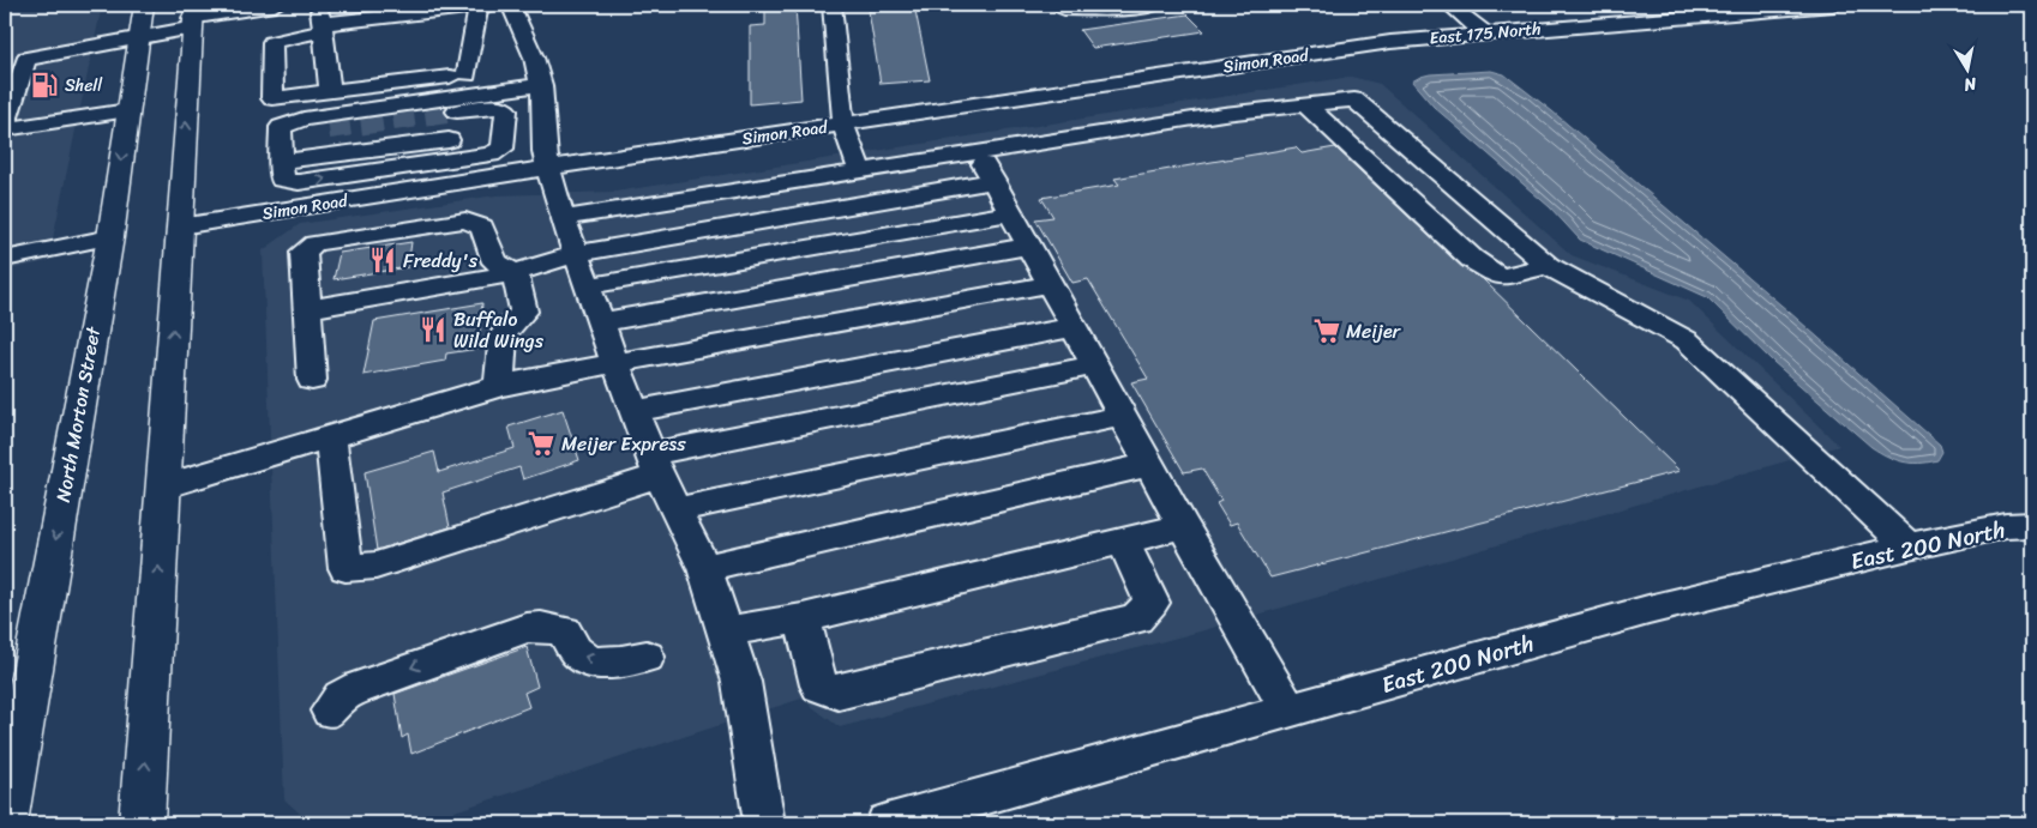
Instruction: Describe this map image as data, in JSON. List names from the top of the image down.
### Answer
{
  "streets": {
    "main road": ["North Morton Street"],
    "street": ["East 175 North", "Simon Road", "East 200 North"]
  },
  "crossings": [
    ["East 175 North", "Simon Road"]
  ],
  "places": {
    "fuel station": ["Shell"],
    "restaurant": ["Freddy's", "Buffalo Wild Wings"],
    "supermarket": ["Meijer", "Meijer Express"]
  },
  "north": "bottom"
}
